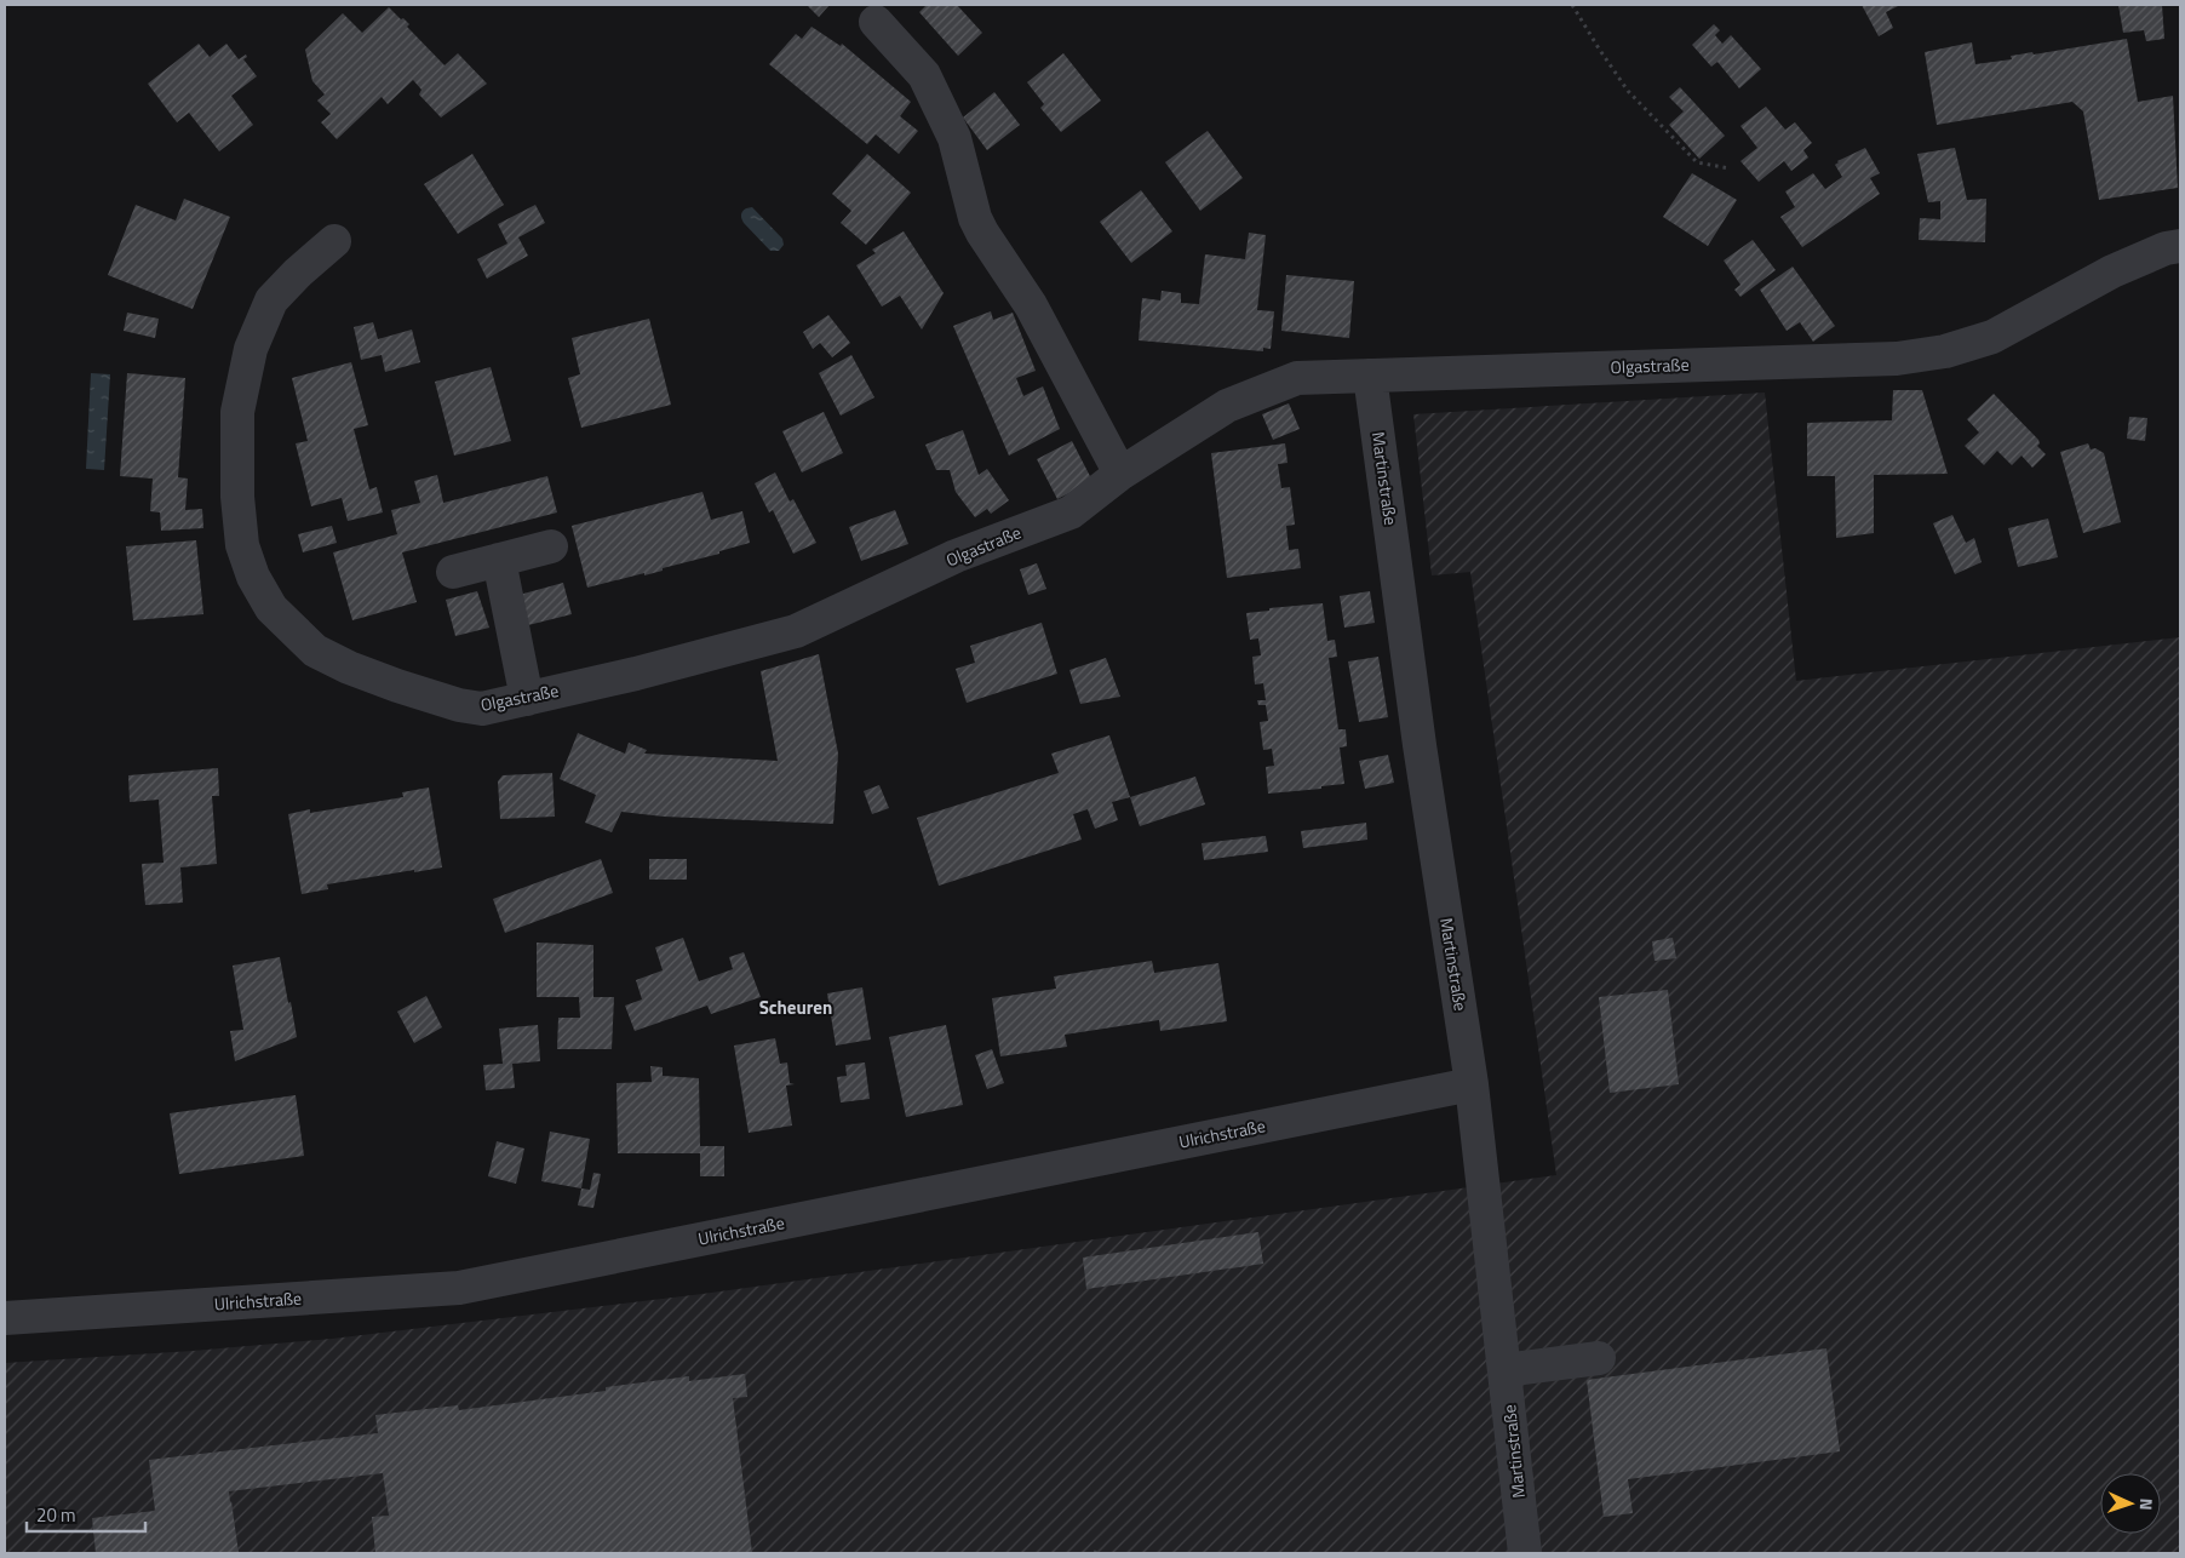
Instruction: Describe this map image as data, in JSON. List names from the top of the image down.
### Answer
{
  "streets": {
    "street": ["Olgastraße", "Martinstraße", "Ulrichstraße"]
  },
  "crossings": [
    ["Olgastraße", "Martinstraße"],
    ["Martinstraße", "Ulrichstraße"]
  ],
  "districts": ["Scheuren"],
  "scale_bar": "20 m",
  "north": "right"
}
